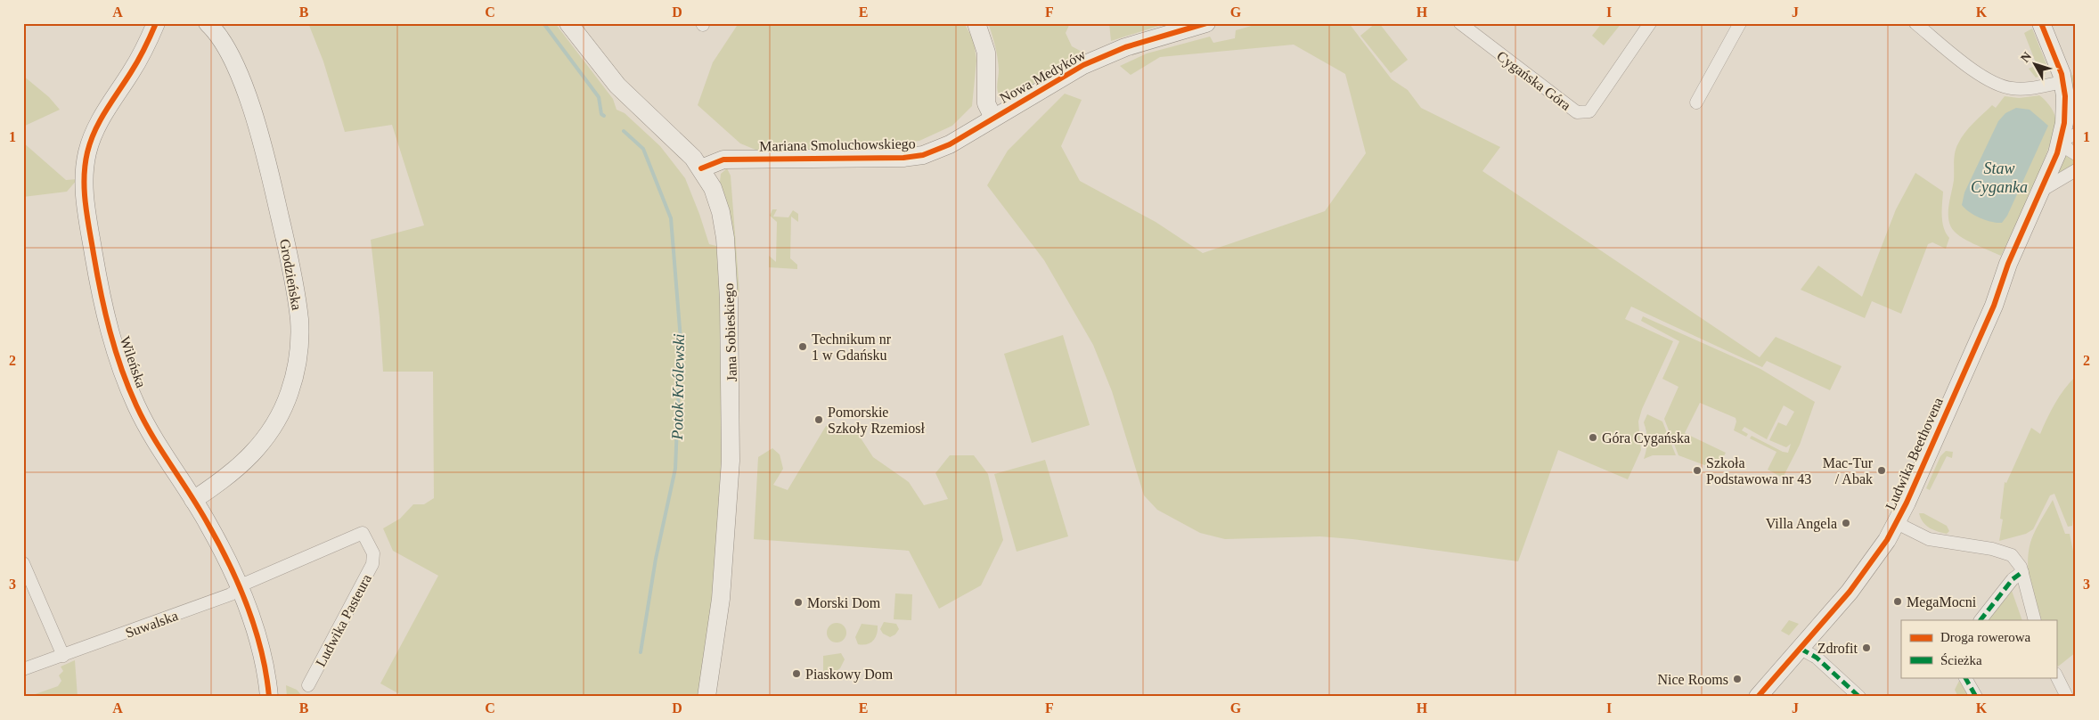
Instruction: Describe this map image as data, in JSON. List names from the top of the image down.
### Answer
{
  "streets": {
    "street": [
      "Nowa Medyków",
      "Cygańska Góra",
      "Mariana Smoluchowskiego",
      "Grodzieńska",
      "Jana Sobieskiego",
      "Wileńska",
      "Ludwika Beethovena",
      "Ludwika Pasteura",
      "Suwalska"
    ]
  },
  "crossings": [
    ["Nowa Medyków", "Mariana Smoluchowskiego"],
    ["Mariana Smoluchowskiego", "Jana Sobieskiego"],
    ["Grodzieńska", "Wileńska"],
    ["Wileńska", "Ludwika Pasteura"],
    ["Wileńska", "Suwalska"],
    ["Ludwika Pasteura", "Suwalska"]
  ],
  "water": ["Staw Cyganka", "Potok Królewski"],
  "places": [
    "Technikum nr 1 w Gdańsku",
    "Pomorskie Szkoły Rzemiosł",
    "Góra Cygańska",
    "Szkoła Podstawowa nr 43",
    "Mac-Tur / Abak",
    "Villa Angela",
    "MegaMocni",
    "Morski Dom",
    "Zdrofit",
    "Piaskowy Dom",
    "Nice Rooms"
  ],
  "legend": ["Droga rowerowa", "Ścieżka"],
  "north": "top left",
  "grid": {
    "columns": [
      "A",
      "B",
      "C",
      "D",
      "E",
      "F",
      "G",
      "H",
      "I",
      "J",
      "K"
    ],
    "rows": ["1", "2", "3"]
  }
}
